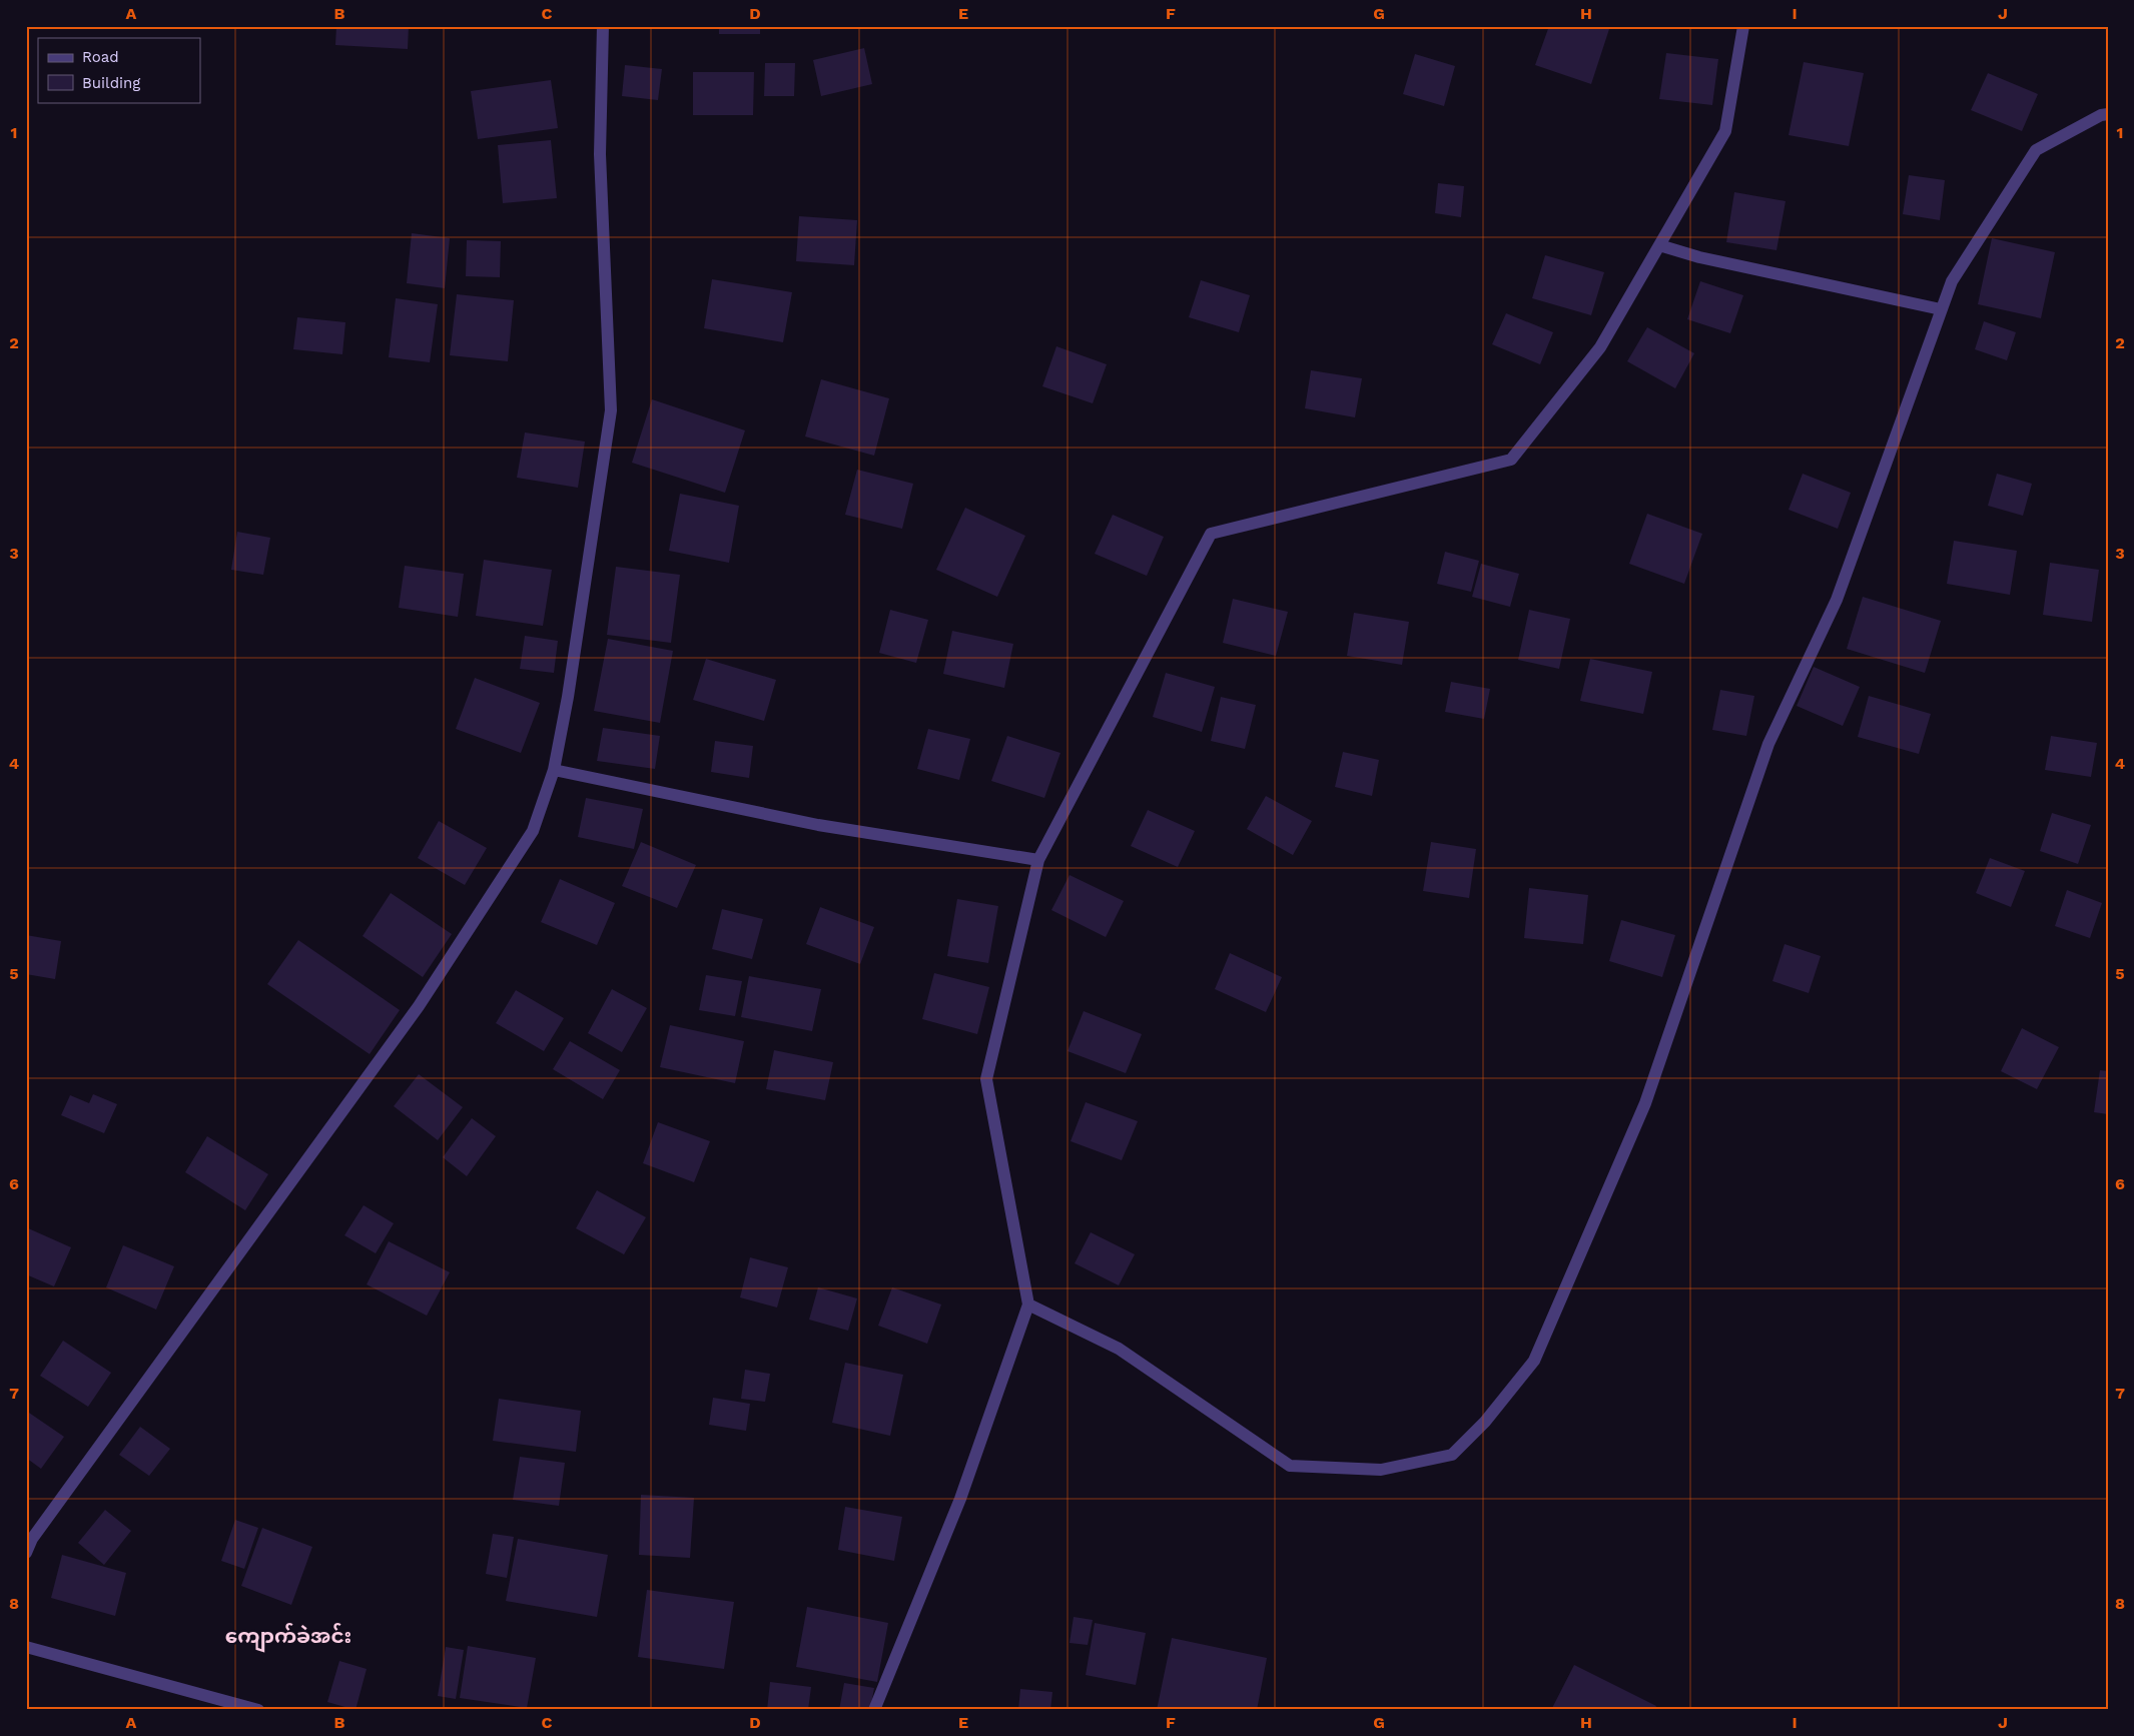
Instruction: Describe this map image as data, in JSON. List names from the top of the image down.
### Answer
{
  "districts": ["ကျောက်ခဲအင်း"],
  "legend": ["Road", "Building"],
  "grid": {
    "columns": [
      "A",
      "B",
      "C",
      "D",
      "E",
      "F",
      "G",
      "H",
      "I",
      "J"
    ],
    "rows": [
      "1",
      "2",
      "3",
      "4",
      "5",
      "6",
      "7",
      "8"
    ]
  }
}
